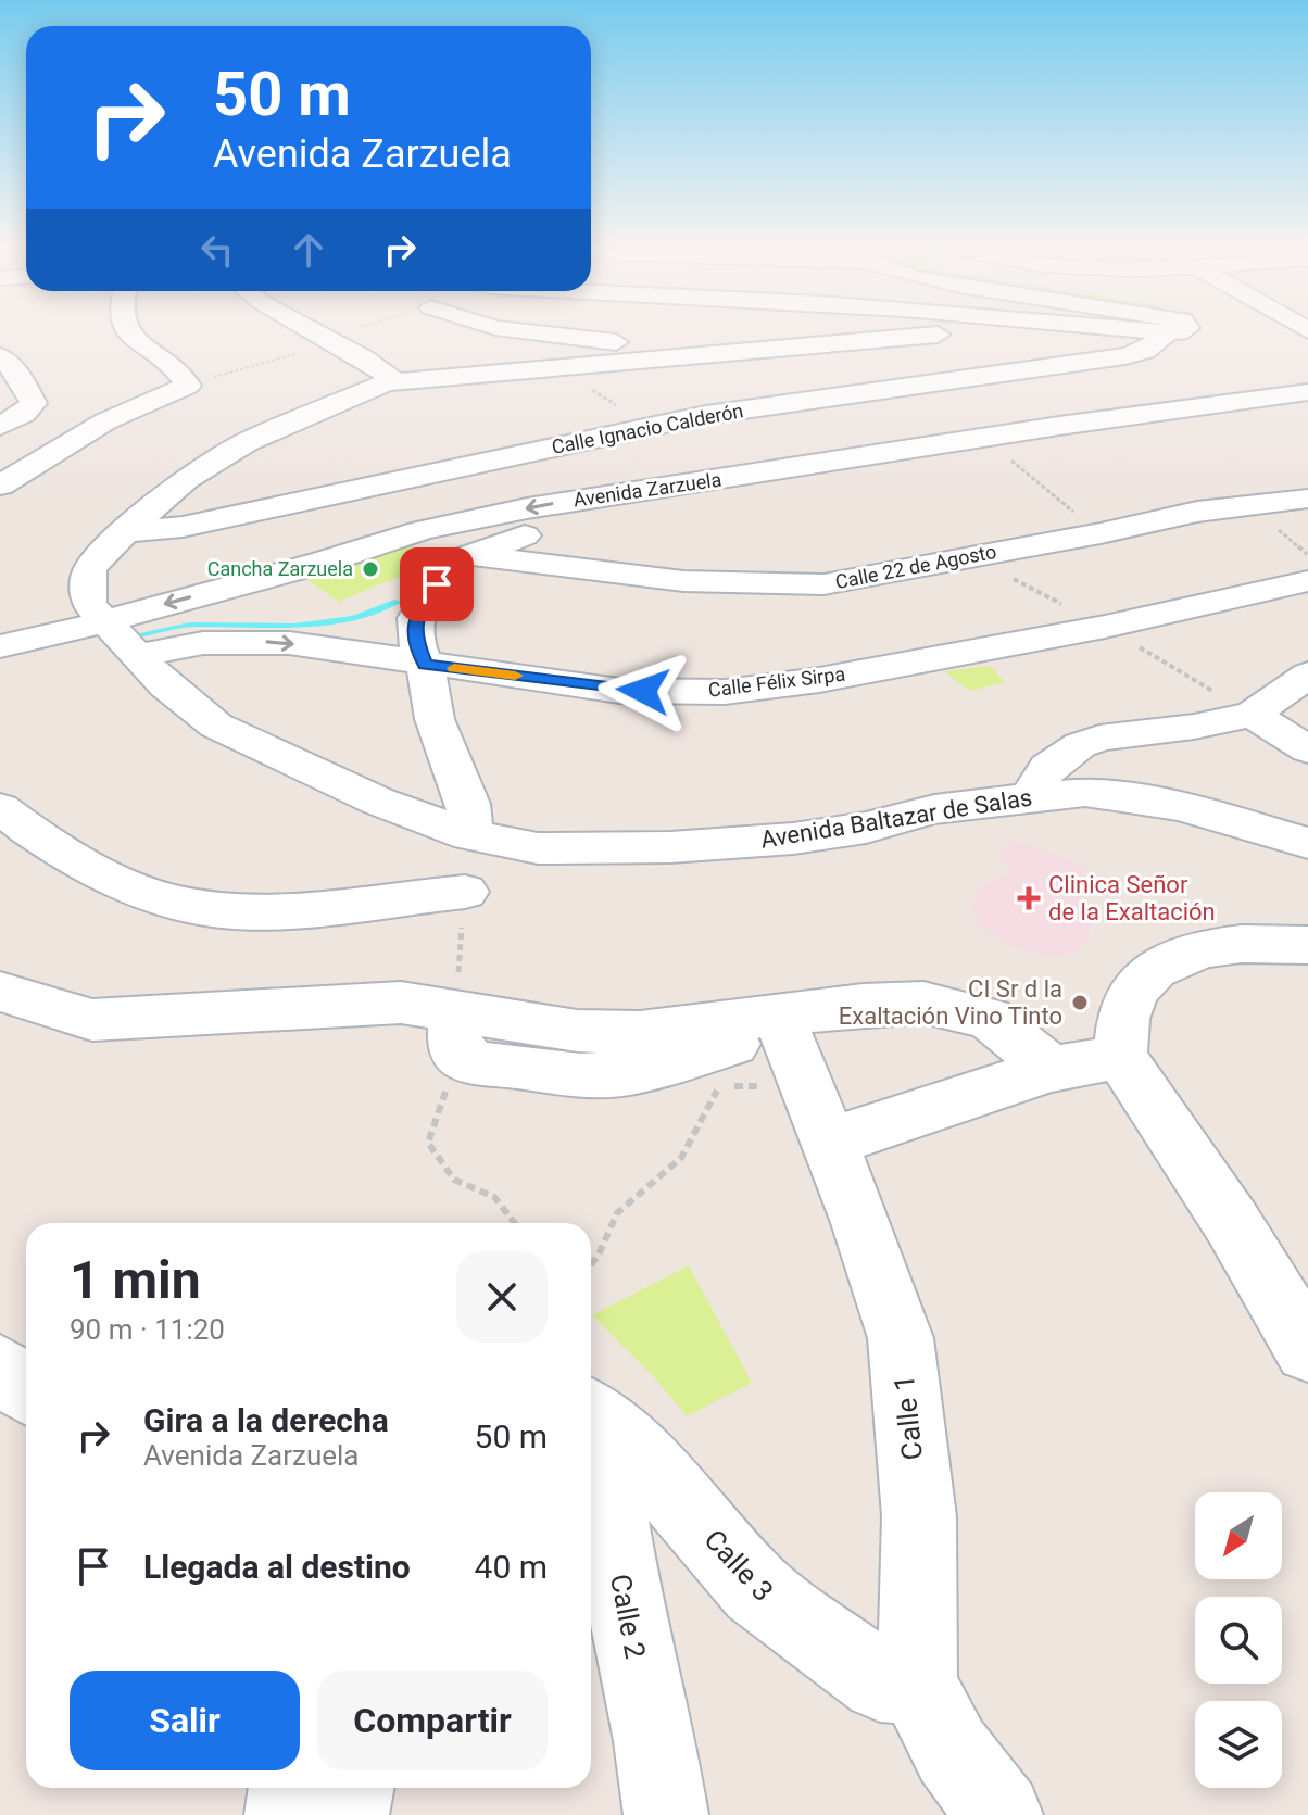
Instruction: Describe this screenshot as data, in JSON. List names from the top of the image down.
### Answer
{
  "streets": {
    "street": [
      "Calle Ignacio Calderón",
      "Avenida Zarzuela",
      "Calle 22 de Agosto",
      "Calle Félix Sirpa",
      "Avenida Baltazar de Salas",
      "Calle 1",
      "Calle 3",
      "Calle 2"
    ]
  },
  "crossings": [
    ["Calle Ignacio Calderón", "Avenida Baltazar de Salas"],
    ["Avenida Zarzuela", "Calle 22 de Agosto"],
    ["Avenida Zarzuela", "Calle Félix Sirpa"],
    ["Avenida Zarzuela", "Avenida Baltazar de Salas"],
    ["Calle Félix Sirpa", "Avenida Baltazar de Salas"],
    ["Calle 1", "Calle 3"]
  ],
  "places": {
    "other": ["Cancha Zarzuela", "CI Sr d la Exaltación Vino Tinto"],
    "health": ["Clinica Señor de la Exaltación"]
  },
  "north": "bottom left",
  "page": {
    "turn": ["50 m", "Avenida Zarzuela"],
    "heading": ["1 min", "90 m · 11:20"],
    "list": [
      {
        "name": "Gira a la derecha",
        "note": "Avenida Zarzuela",
        "value": "50 m"
      },
      {
        "name": "Llegada al destino",
        "value": "40 m"
      }
    ],
    "buttons": ["Salir", "Compartir"]
  }
}
